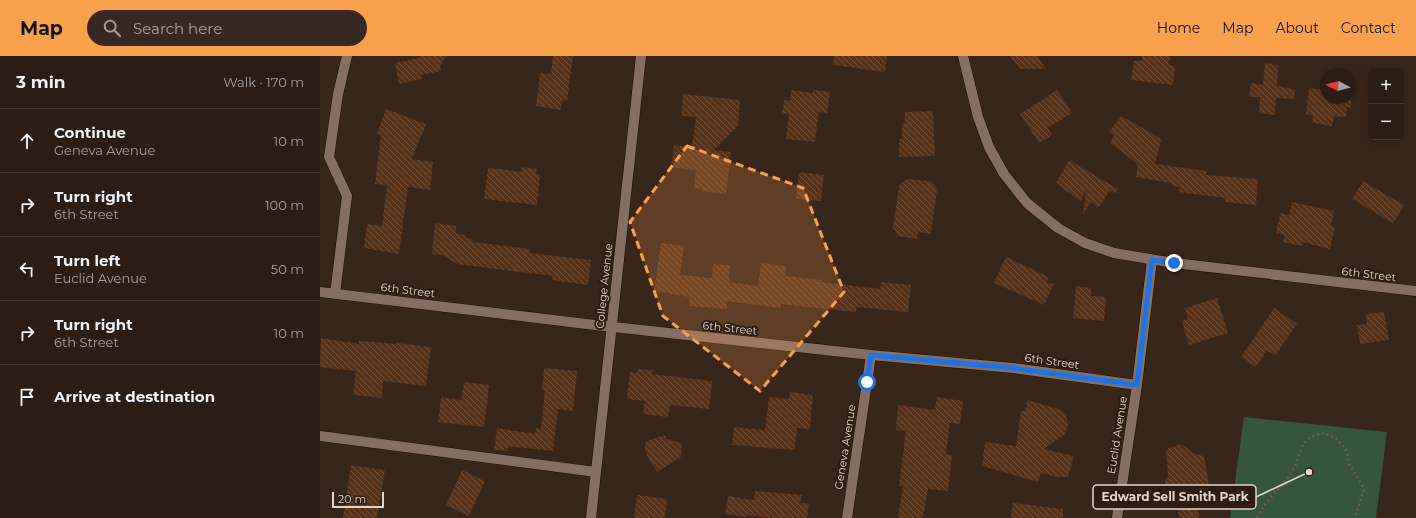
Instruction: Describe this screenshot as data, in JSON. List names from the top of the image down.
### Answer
{
  "streets": {
    "street": [
      "6th Street",
      "College Avenue",
      "Euclid Avenue",
      "Geneva Avenue"
    ]
  },
  "crossings": [
    ["6th Street", "College Avenue"],
    ["6th Street", "Euclid Avenue"],
    ["6th Street", "Geneva Avenue"]
  ],
  "places": ["Edward Sell Smith Park"],
  "scale_bar": "20 m",
  "north": "left",
  "page": {
    "header": "Map",
    "search": "Search here",
    "nav": [
      "Home",
      "Map",
      "About",
      "Contact"
    ],
    "heading": ["3 min", "Walk · 170 m"],
    "map_buttons": ["+", "−"],
    "list": [
      ["Continue", "Geneva Avenue", "10 m"],
      ["Turn right", "6th Street", "100 m"],
      ["Turn left", "Euclid Avenue", "50 m"],
      ["Turn right", "6th Street", "10 m"],
      "Arrive at destination"
    ],
    "scale": "20 m"
  }
}
